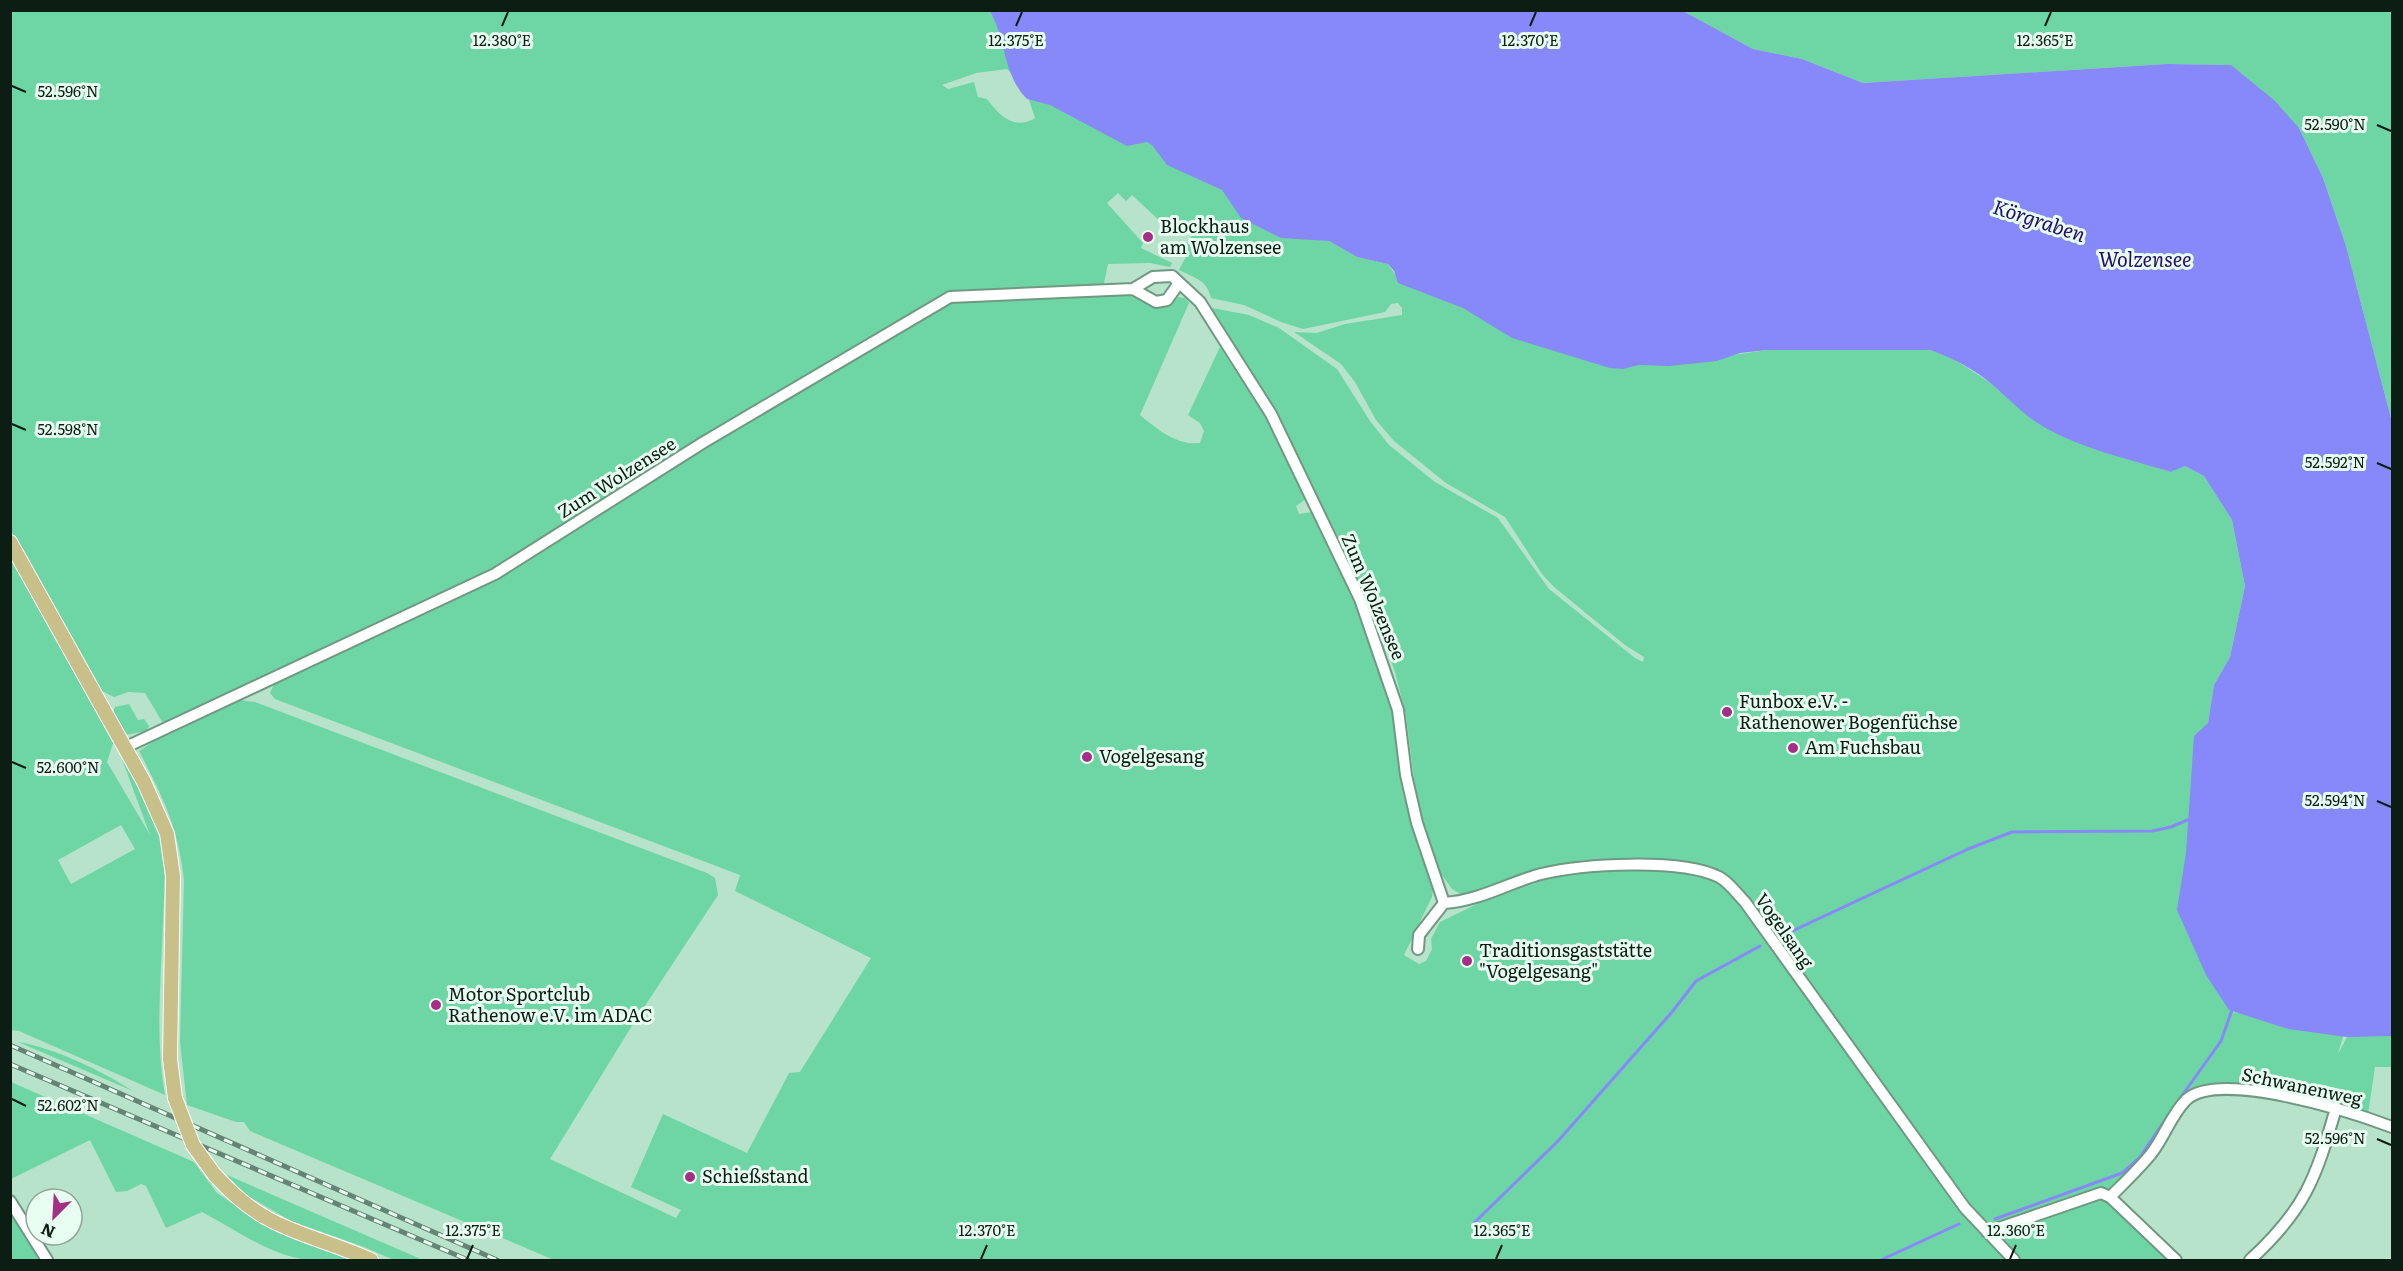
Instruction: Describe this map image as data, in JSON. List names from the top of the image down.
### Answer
{
  "streets": {
    "street": ["Zum Wolzensee", "Vogelsang", "Schwanenweg"]
  },
  "crossings": [
    ["Zum Wolzensee", "Vogelsang"]
  ],
  "water": ["Körgraben", "Wolzensee"],
  "places": [
    "Blockhaus am Wolzensee",
    "Funbox e.V. - Rathenower Bogenfüchse",
    "Am Fuchsbau",
    "Vogelgesang",
    "Traditionsgaststätte \"Vogelgesang\"",
    "Motor Sportclub Rathenow e.V. im ADAC",
    "Schießstand"
  ],
  "north": "bottom left",
  "coordinates": [
    "12.380°E",
    "12.375°E",
    "12.370°E",
    "12.365°E",
    "52.596°N",
    "52.590°N",
    "52.598°N",
    "52.592°N",
    "52.600°N",
    "52.594°N",
    "52.602°N",
    "12.360°E"
  ]
}
